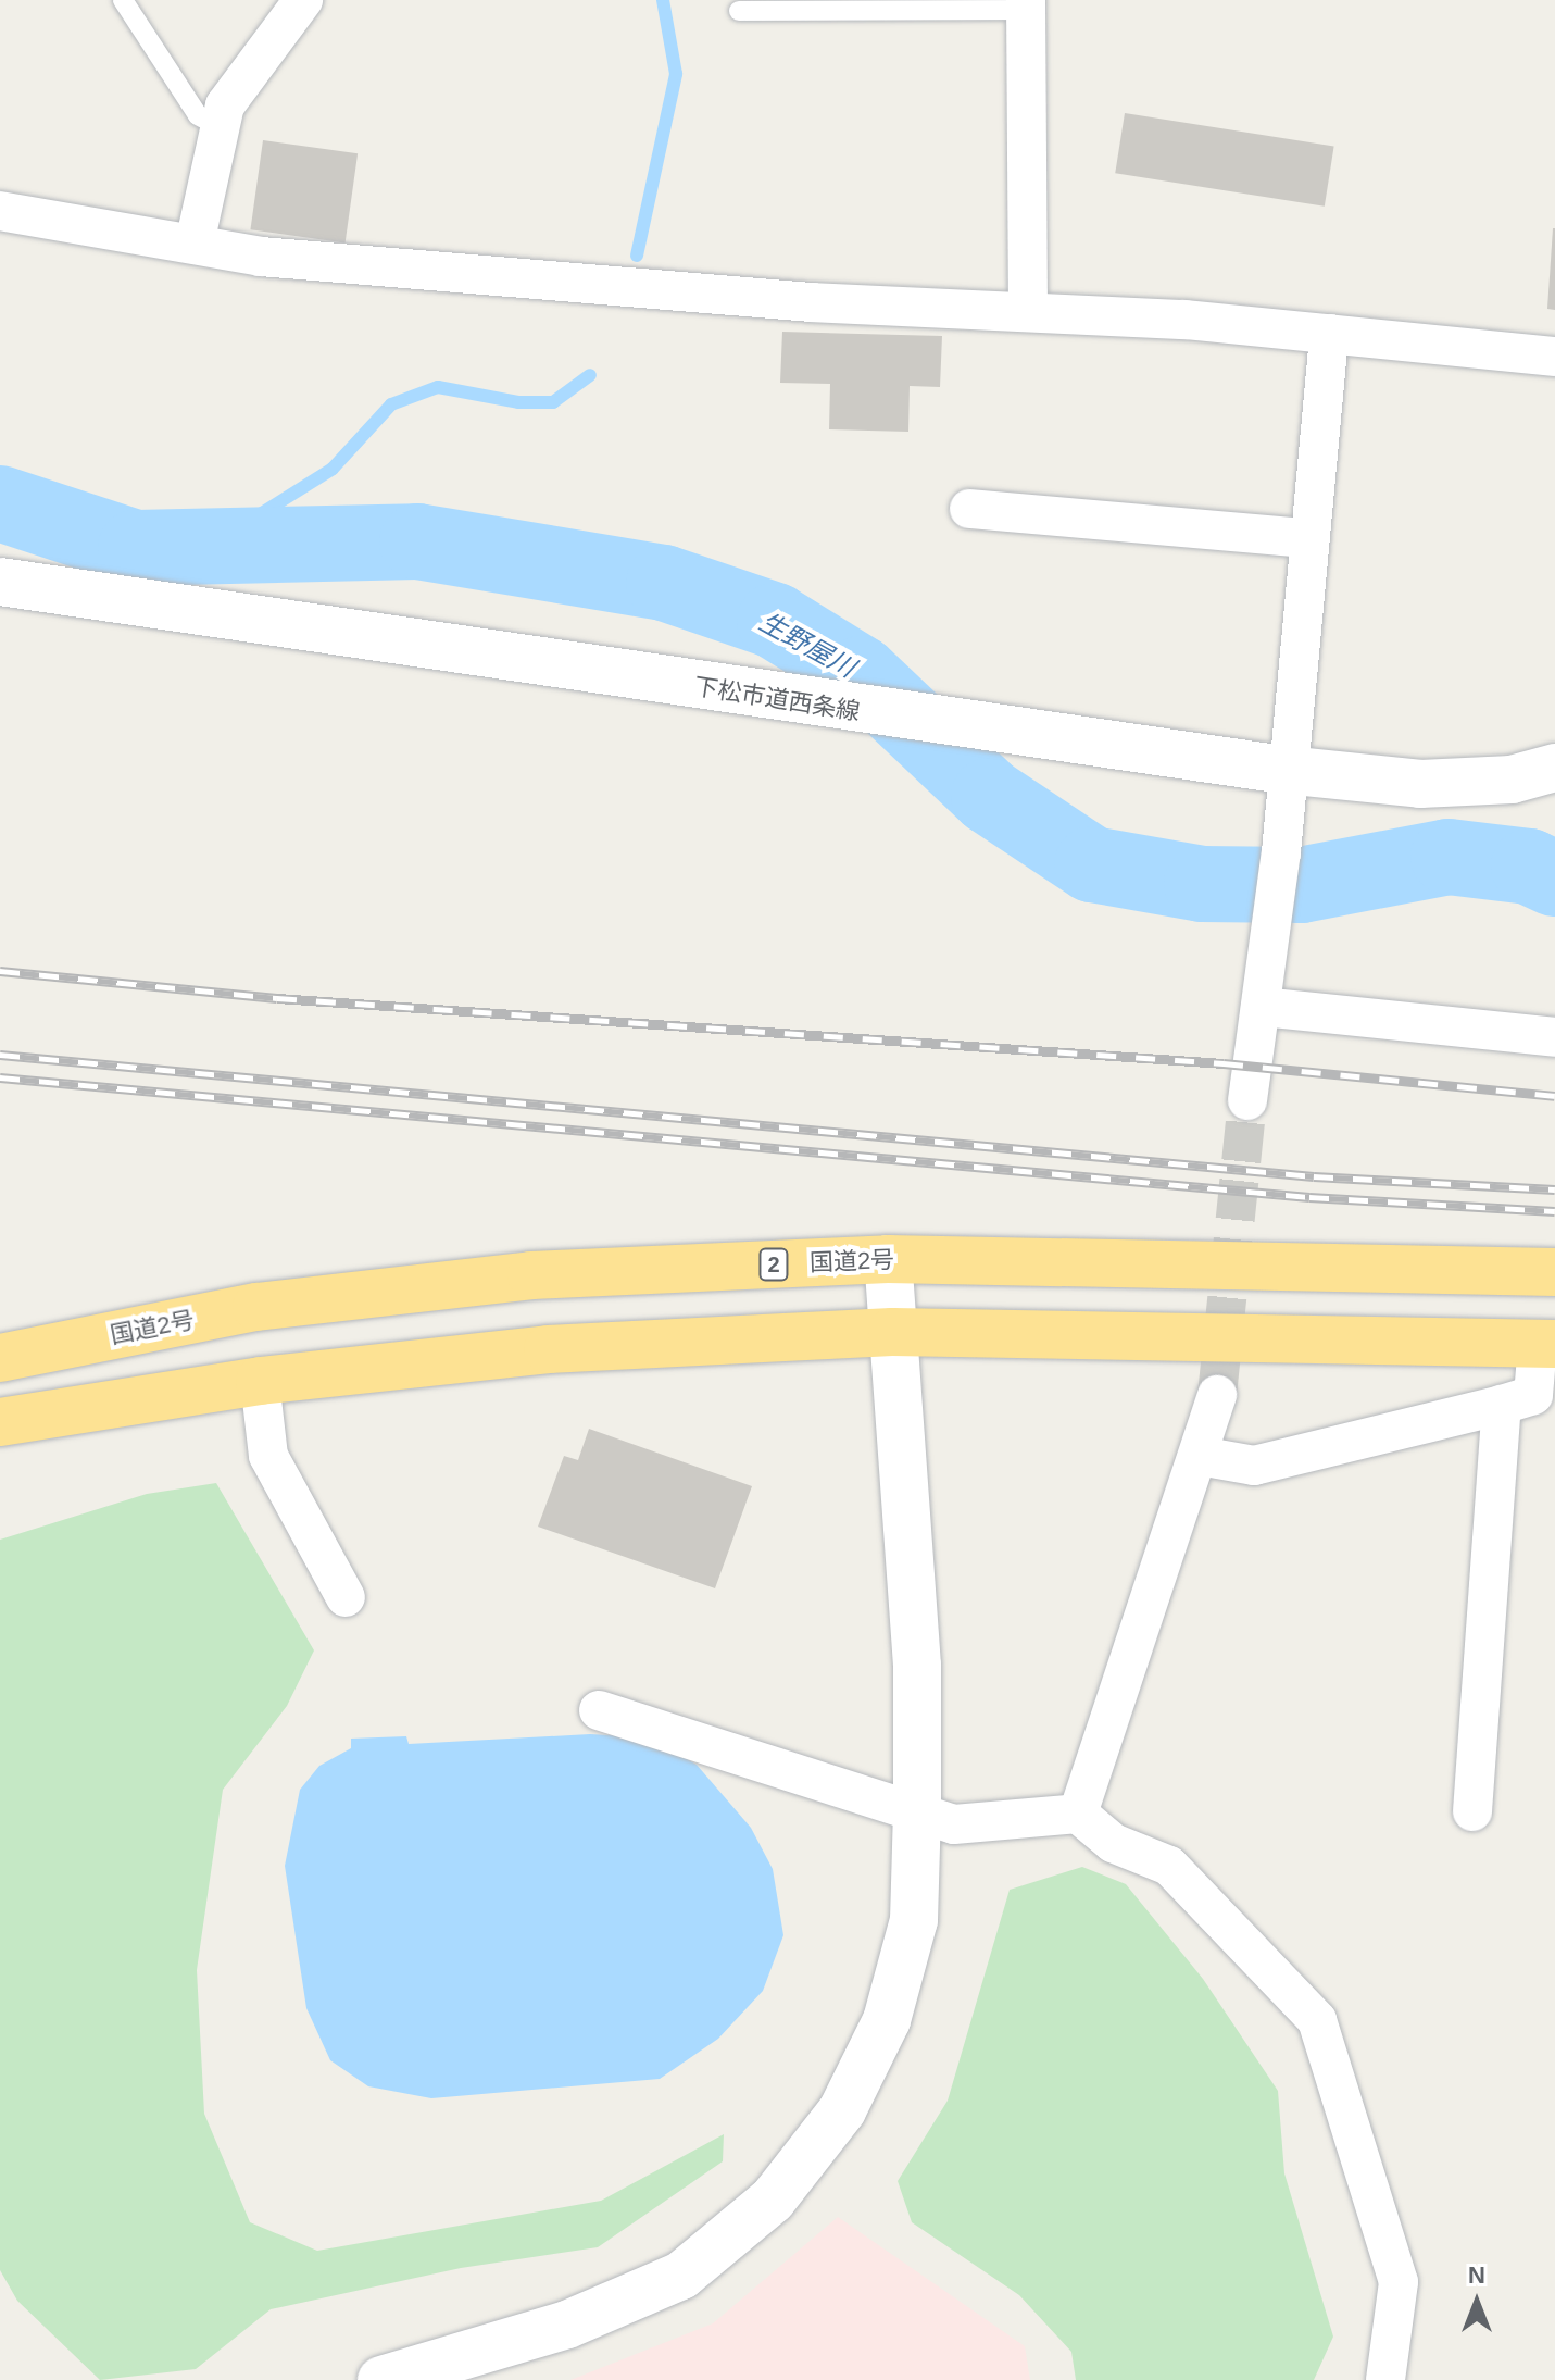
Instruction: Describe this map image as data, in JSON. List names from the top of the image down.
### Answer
{
  "streets": {
    "highway": ["国道2号", "2"],
    "street": ["下松市道西条線"]
  },
  "water": ["生野屋川"],
  "north": "top"
}
